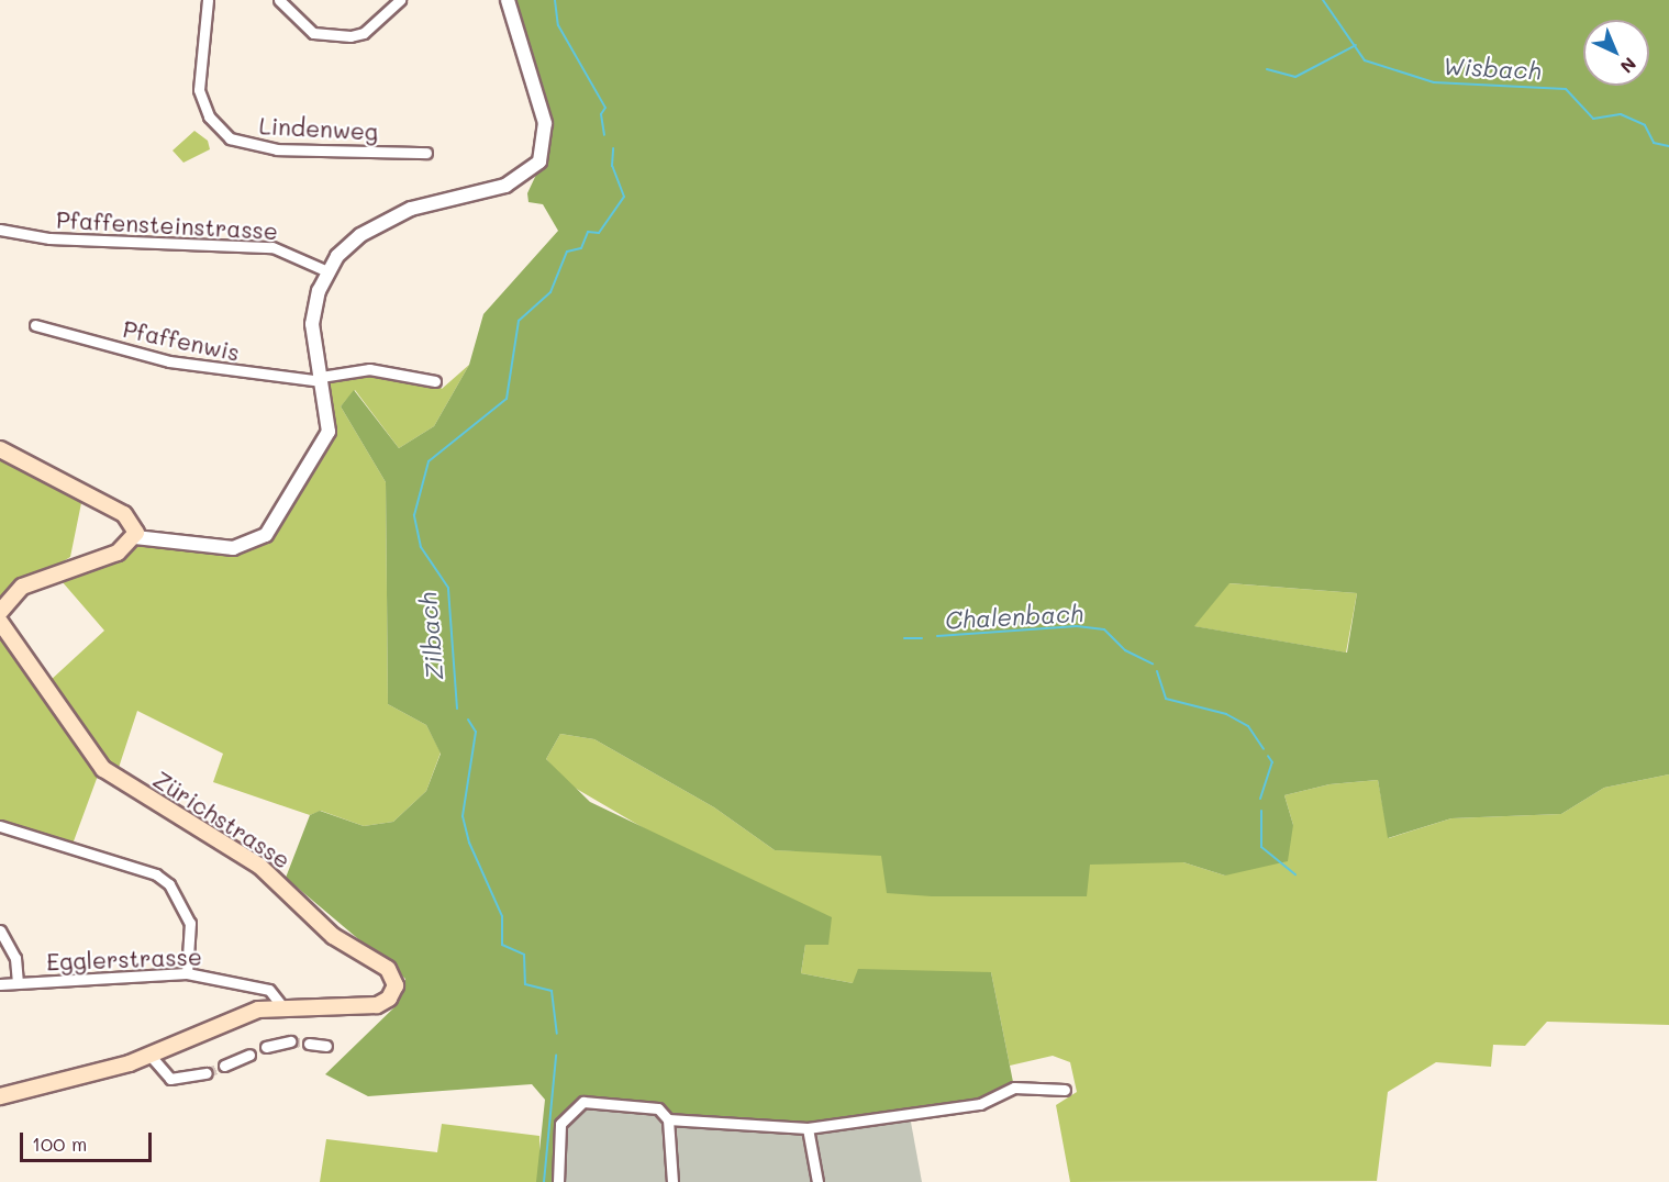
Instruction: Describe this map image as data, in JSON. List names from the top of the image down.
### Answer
{
  "streets": {
    "main road": ["Zürichstrasse"],
    "street": [
      "Lindenweg",
      "Pfaffensteinstrasse",
      "Pfaffenwis",
      "Egglerstrasse"
    ]
  },
  "crossings": [
    ["Zürichstrasse", "Egglerstrasse"]
  ],
  "water": ["Wisbach", "Chalenbach", "Zilbach"],
  "scale_bar": "100 m",
  "north": "bottom right"
}
